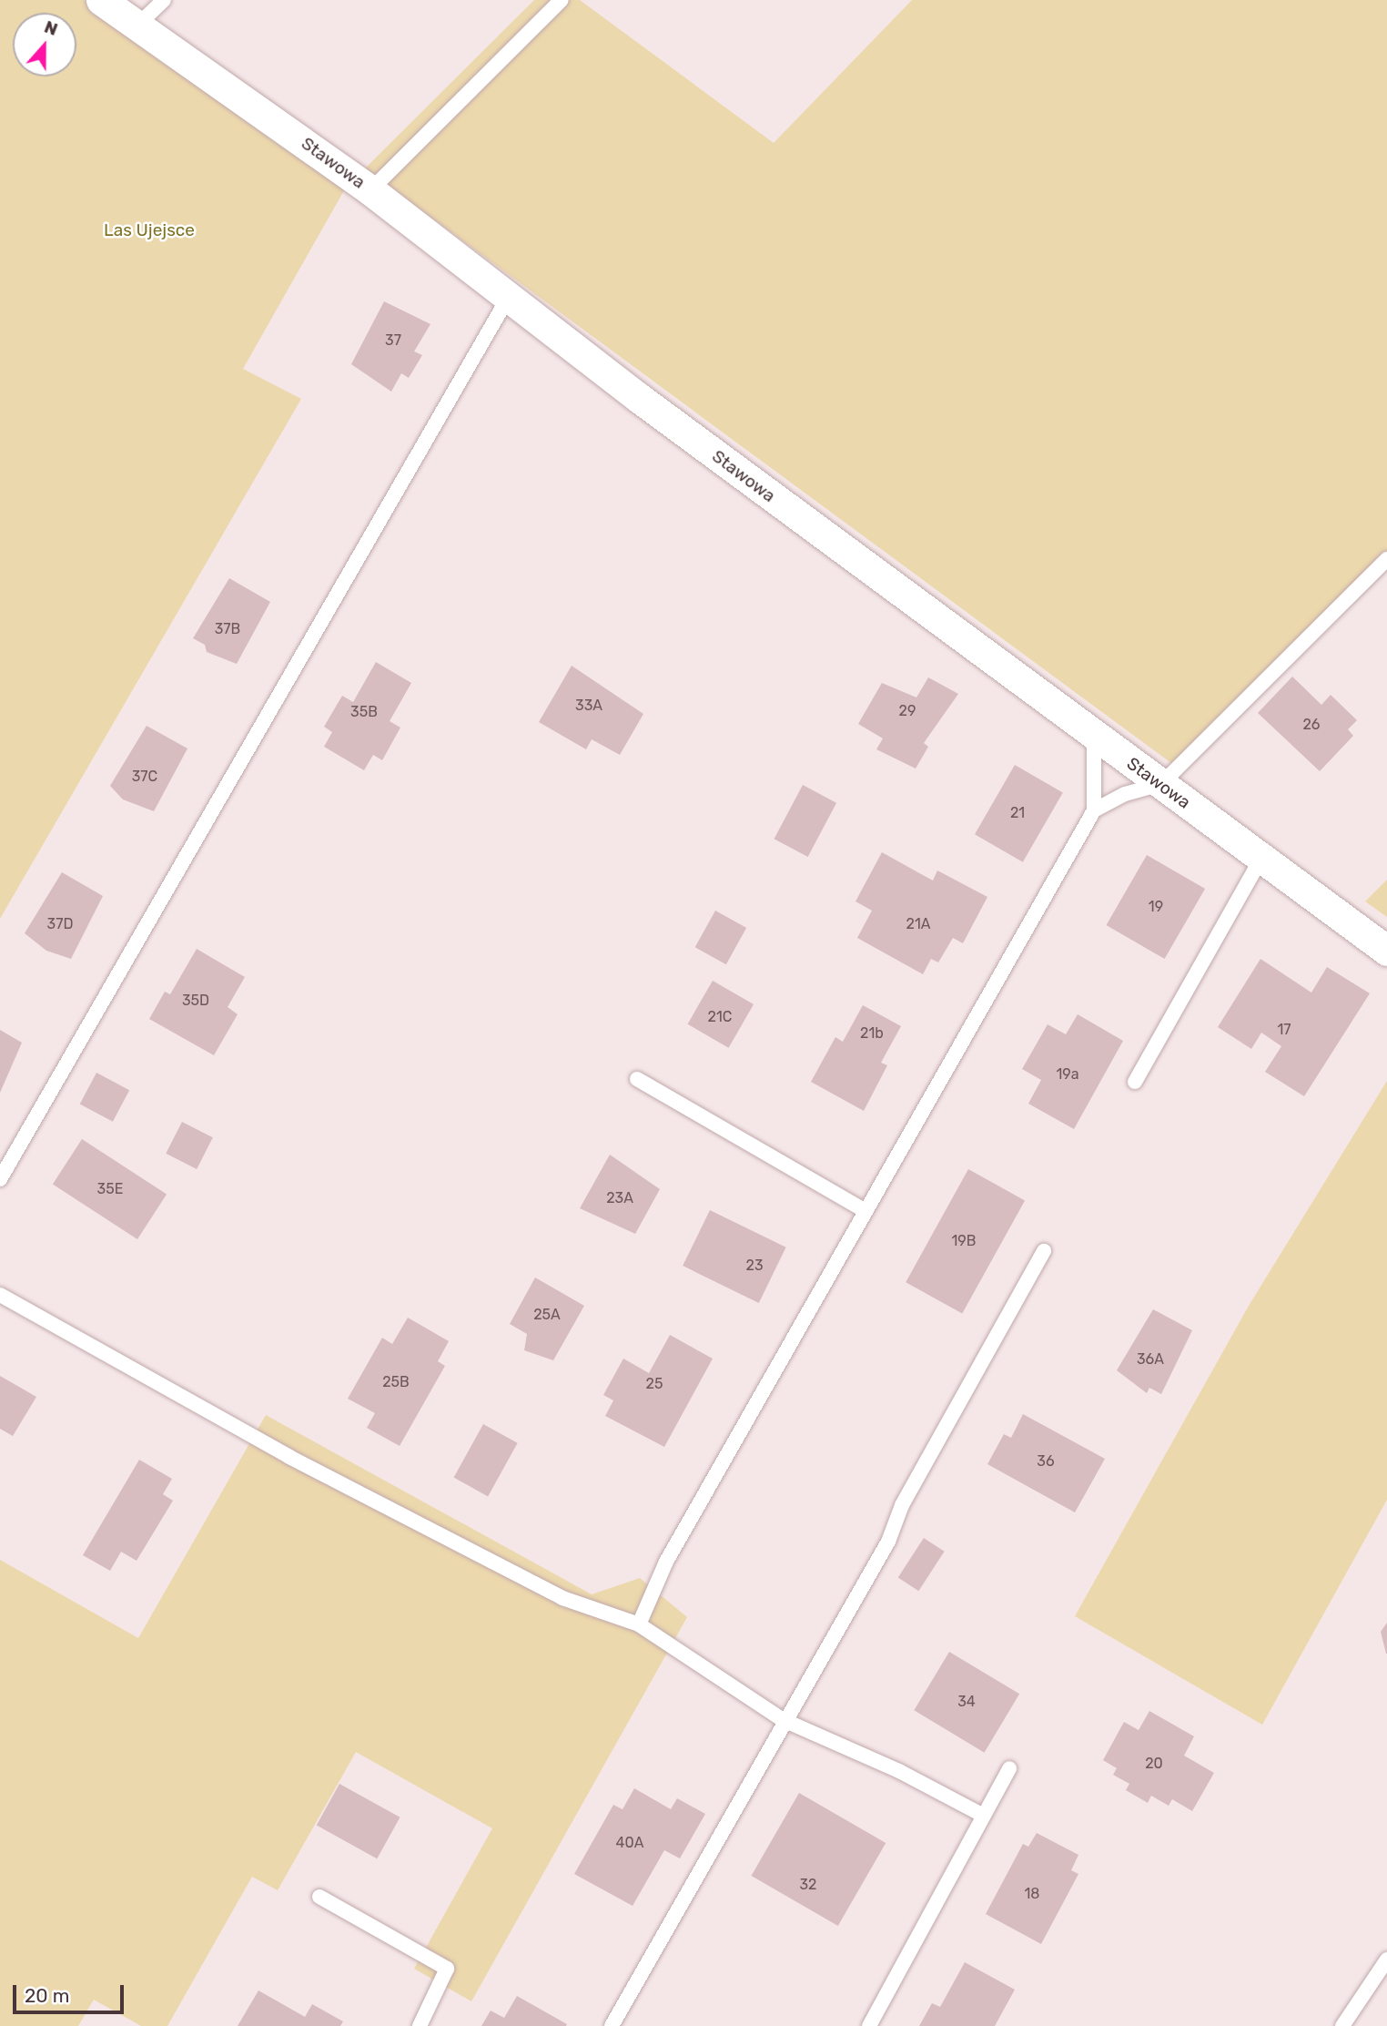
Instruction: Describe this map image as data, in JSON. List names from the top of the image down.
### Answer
{
  "streets": {
    "street": ["Stawowa"]
  },
  "parks": ["Las Ujejsce"],
  "house_numbers": [
    "37",
    "37B",
    "33A",
    "29",
    "35B",
    "26",
    "37C",
    "21",
    "19",
    "37D",
    "21A",
    "35D",
    "21C",
    "17",
    "21b",
    "19a",
    "35E",
    "23A",
    "19B",
    "23",
    "25A",
    "36A",
    "25B",
    "25",
    "36",
    "34",
    "20",
    "40A",
    "32",
    "18"
  ],
  "scale_bar": "20 m",
  "north": "top"
}
